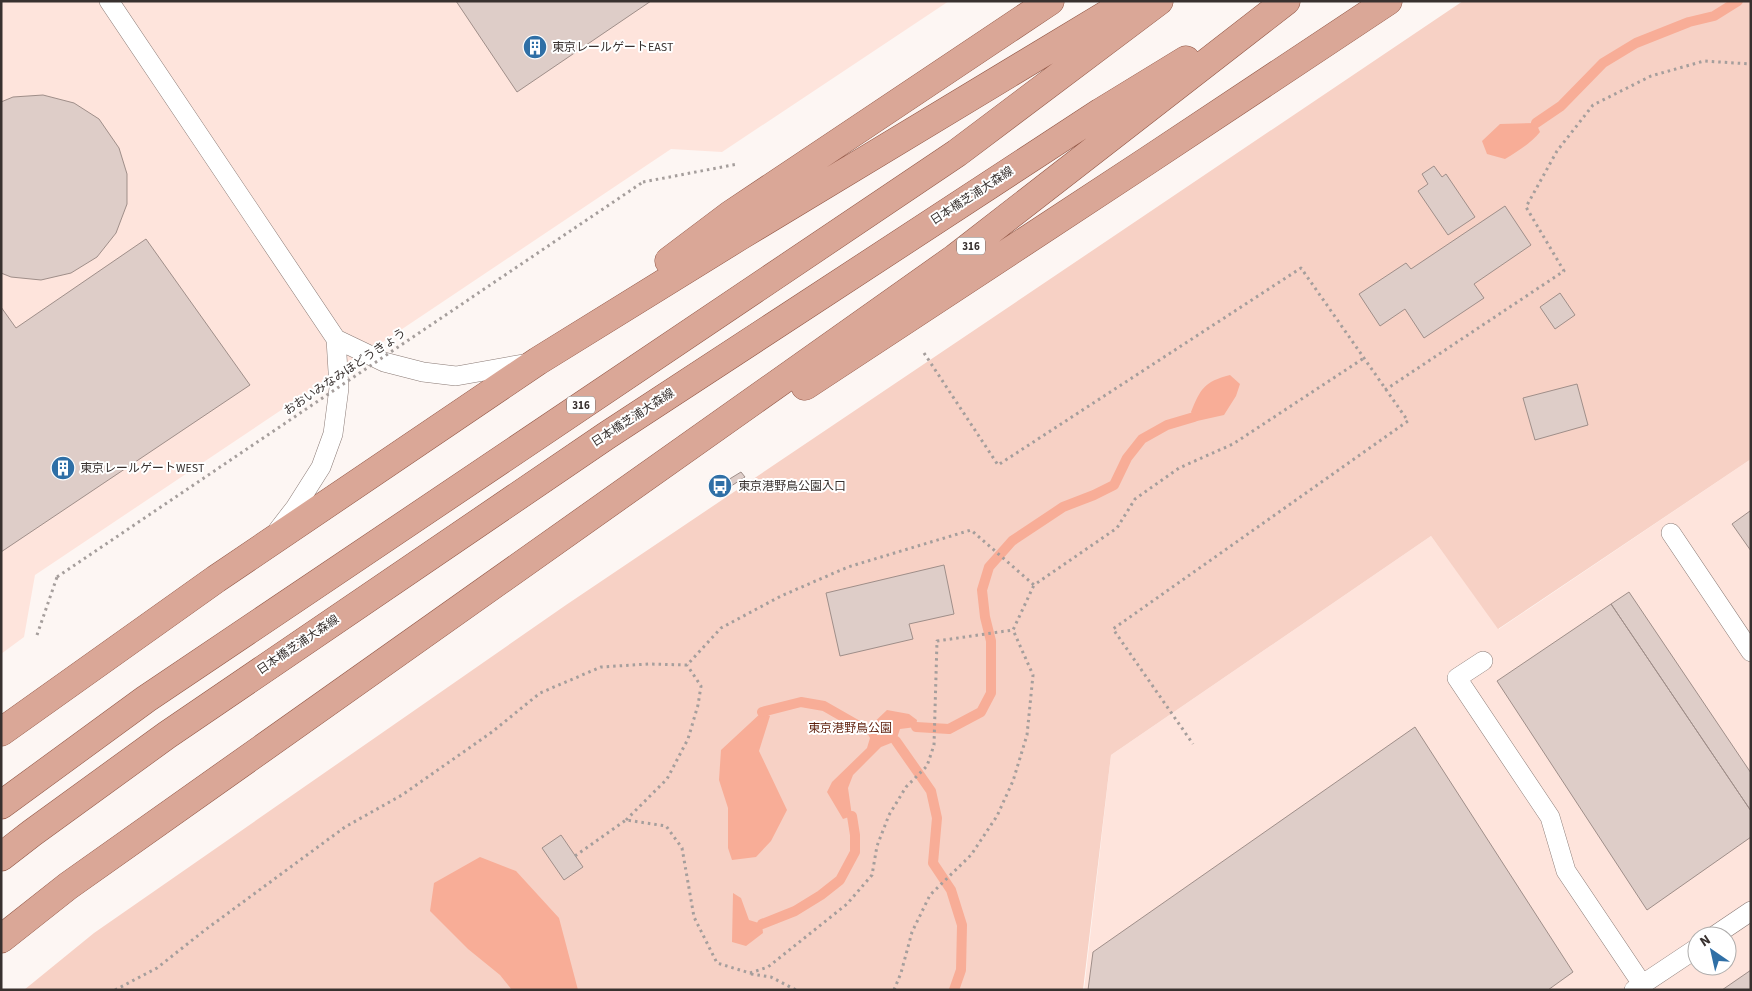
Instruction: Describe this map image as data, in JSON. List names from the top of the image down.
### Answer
{
  "streets": {
    "main road": ["日本橋芝浦大森線", "316"],
    "path": ["おおいみなみほどうきょう"]
  },
  "parks": ["東京港野鳥公園"],
  "places": {
    "building": ["東京レールゲートEAST", "東京レールゲートWEST"],
    "bus stop": ["東京港野鳥公園入口"]
  },
  "north": "top left"
}
